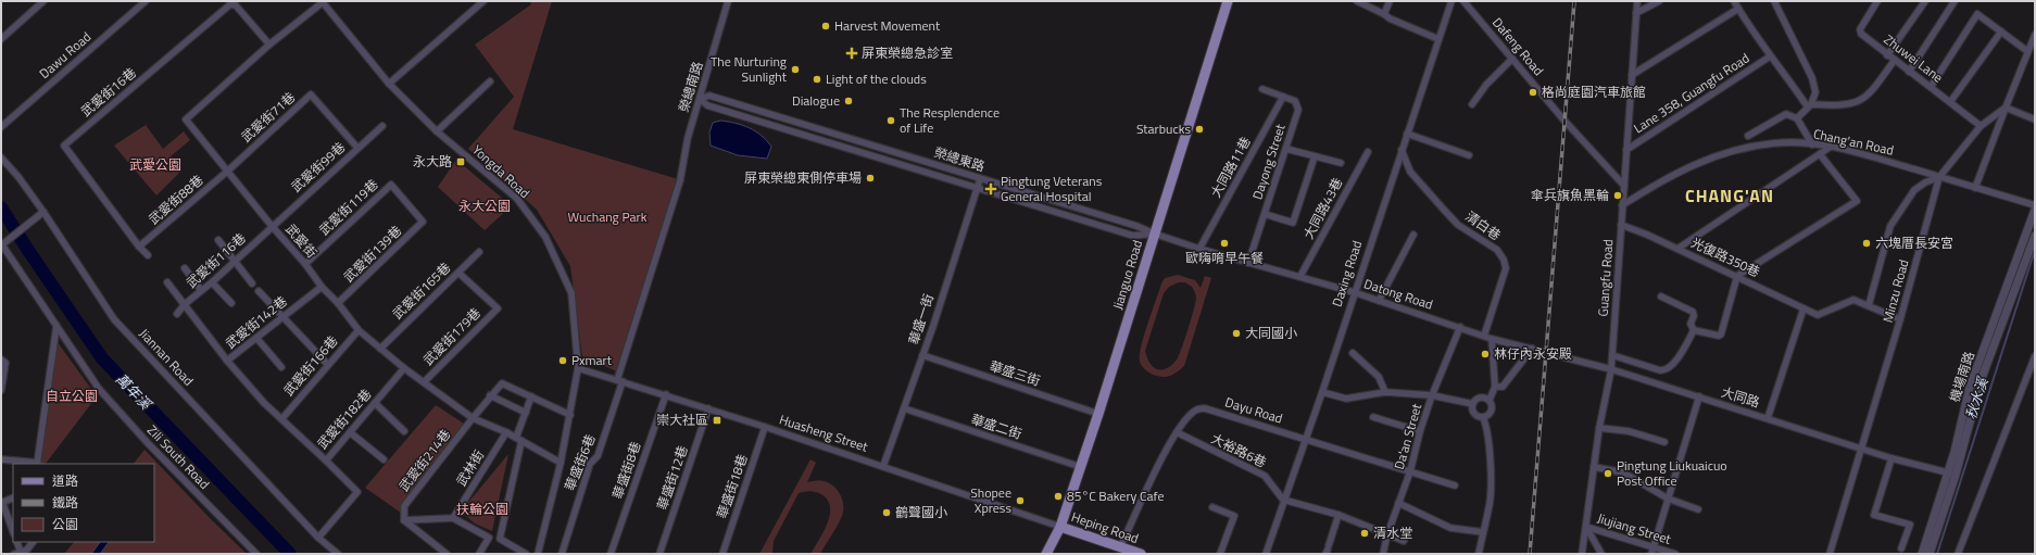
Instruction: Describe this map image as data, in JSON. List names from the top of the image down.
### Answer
{
  "streets": {
    "main road": ["Jianguo Road", "Heping Road"],
    "street": [
      "Dafeng Road",
      "Dawu Road",
      "Zhuwei Lane",
      "榮總南路",
      "武愛街16巷",
      "Lane 358, Guangfu Road",
      "武愛街71巷",
      "Chang'an Road",
      "榮總東路",
      "Dayong Street",
      "武愛街99巷",
      "大同路11巷",
      "Yongda Road",
      "武愛街88巷",
      "武愛街119巷",
      "大同路43巷",
      "清白巷",
      "武愛街",
      "武愛街139巷",
      "光復路350巷",
      "武愛街116巷",
      "Daxing Road",
      "Guangfu Road",
      "武愛街165巷",
      "Minzu Road",
      "Datong Road",
      "華盛一街",
      "武愛街142巷",
      "武愛街179巷",
      "Jiannan Road",
      "武愛街166巷",
      "華盛三街",
      "機場南路",
      "大同路",
      "Dayu Road",
      "武愛街182巷",
      "華盛二街",
      "Huasheng Street",
      "Da'an Street",
      "大裕路6巷",
      "Zili South Road",
      "武愛街214巷",
      "華盛街6巷",
      "武林街",
      "華盛街8巷",
      "華盛街12巷",
      "華盛街18巷",
      "Jiujiang Street"
    ]
  },
  "crossings": [
    ["Dafeng Road", "Guangfu Road"],
    ["Zhuwei Lane", "Minzu Road"],
    ["榮總南路", "榮總東路"],
    ["榮總南路", "Huasheng Street"],
    ["榮總南路", "華盛街6巷"],
    ["武愛街16巷", "武愛街88巷"],
    ["武愛街16巷", "武愛街"],
    ["Lane 358, Guangfu Road", "Guangfu Road"],
    ["武愛街71巷", "武愛街99巷"],
    ["武愛街71巷", "武愛街88巷"],
    ["武愛街71巷", "武愛街"],
    ["Chang'an Road", "Guangfu Road"],
    ["Chang'an Road", "Minzu Road"],
    ["榮總東路", "Jianguo Road"],
    ["榮總東路", "Datong Road"],
    ["榮總東路", "華盛一街"],
    ["Dayong Street", "大同路11巷"],
    ["Dayong Street", "Datong Road"],
    ["武愛街99巷", "武愛街"],
    ["武愛街99巷", "武愛街116巷"],
    ["大同路11巷", "Datong Road"],
    ["Yongda Road", "武愛街"],
    ["Yongda Road", "Huasheng Street"],
    ["武愛街88巷", "武愛街"],
    ["武愛街119巷", "武愛街"],
    ["武愛街119巷", "武愛街139巷"],
    ["大同路43巷", "Datong Road"],
    ["清白巷", "Daxing Road"],
    ["清白巷", "Datong Road"],
    ["武愛街", "武愛街139巷"],
    ["武愛街", "武愛街116巷"],
    ["武愛街", "武愛街165巷"],
    ["武愛街", "武愛街142巷"],
    ["武愛街", "武愛街179巷"],
    ["武愛街", "武愛街166巷"],
    ["武愛街", "武愛街182巷"],
    ["武愛街", "武愛街214巷"],
    ["武愛街", "武林街"],
    ["光復路350巷", "Guangfu Road"],
    ["Daxing Road", "Datong Road"],
    ["Daxing Road", "Dayu Road"],
    ["Daxing Road", "大裕路6巷"],
    ["Jianguo Road", "Datong Road"],
    ["Jianguo Road", "華盛三街"],
    ["Jianguo Road", "華盛二街"],
    ["Jianguo Road", "Huasheng Street"],
    ["Jianguo Road", "Heping Road"],
    ["Guangfu Road", "Datong Road"],
    ["Guangfu Road", "大同路"],
    ["Guangfu Road", "Jiujiang Street"],
    ["武愛街165巷", "武愛街179巷"],
    ["Minzu Road", "大同路"],
    ["Datong Road", "大同路"],
    ["Datong Road", "Da'an Street"],
    ["華盛一街", "華盛三街"],
    ["華盛一街", "華盛二街"],
    ["華盛一街", "Huasheng Street"],
    ["武愛街142巷", "武愛街166巷"],
    ["武愛街142巷", "武愛街182巷"],
    ["武愛街166巷", "武愛街182巷"],
    ["機場南路", "大同路"],
    ["Dayu Road", "Da'an Street"],
    ["Dayu Road", "大裕路6巷"],
    ["Dayu Road", "Heping Road"],
    ["Huasheng Street", "華盛街6巷"],
    ["Huasheng Street", "華盛街8巷"],
    ["Huasheng Street", "華盛街12巷"],
    ["Huasheng Street", "華盛街18巷"],
    ["Huasheng Street", "Heping Road"]
  ],
  "districts": ["CHANG'AN"],
  "water": ["萬年溪", "秋水溪"],
  "parks": [
    "武愛公園",
    "永大公園",
    "Wuchang Park",
    "自立公園",
    "扶輪公園"
  ],
  "places": {
    "other": [
      "Harvest Movement",
      "The Nurturing Sunlight",
      "Light of the clouds",
      "格尚庭園汽車旅館",
      "Dialogue",
      "The Resplendence of Life",
      "Starbucks",
      "屏東榮總東側停車場",
      "傘兵旗魚黑輪",
      "歐嗨唷早午餐",
      "六塊厝長安宮",
      "大同國小",
      "林仔內永安殿",
      "Pxmart",
      "Pingtung Liukuaicuo Post Office",
      "85°C Bakery Cafe",
      "Shopee Xpress",
      "鶴聲國小",
      "清水堂"
    ],
    "health": ["屏東榮總急診室", "Pingtung Veterans General Hospital"],
    "transit": ["永大路", "崇大社區"]
  },
  "legend": ["道路", "鐵路", "公園"]
}
